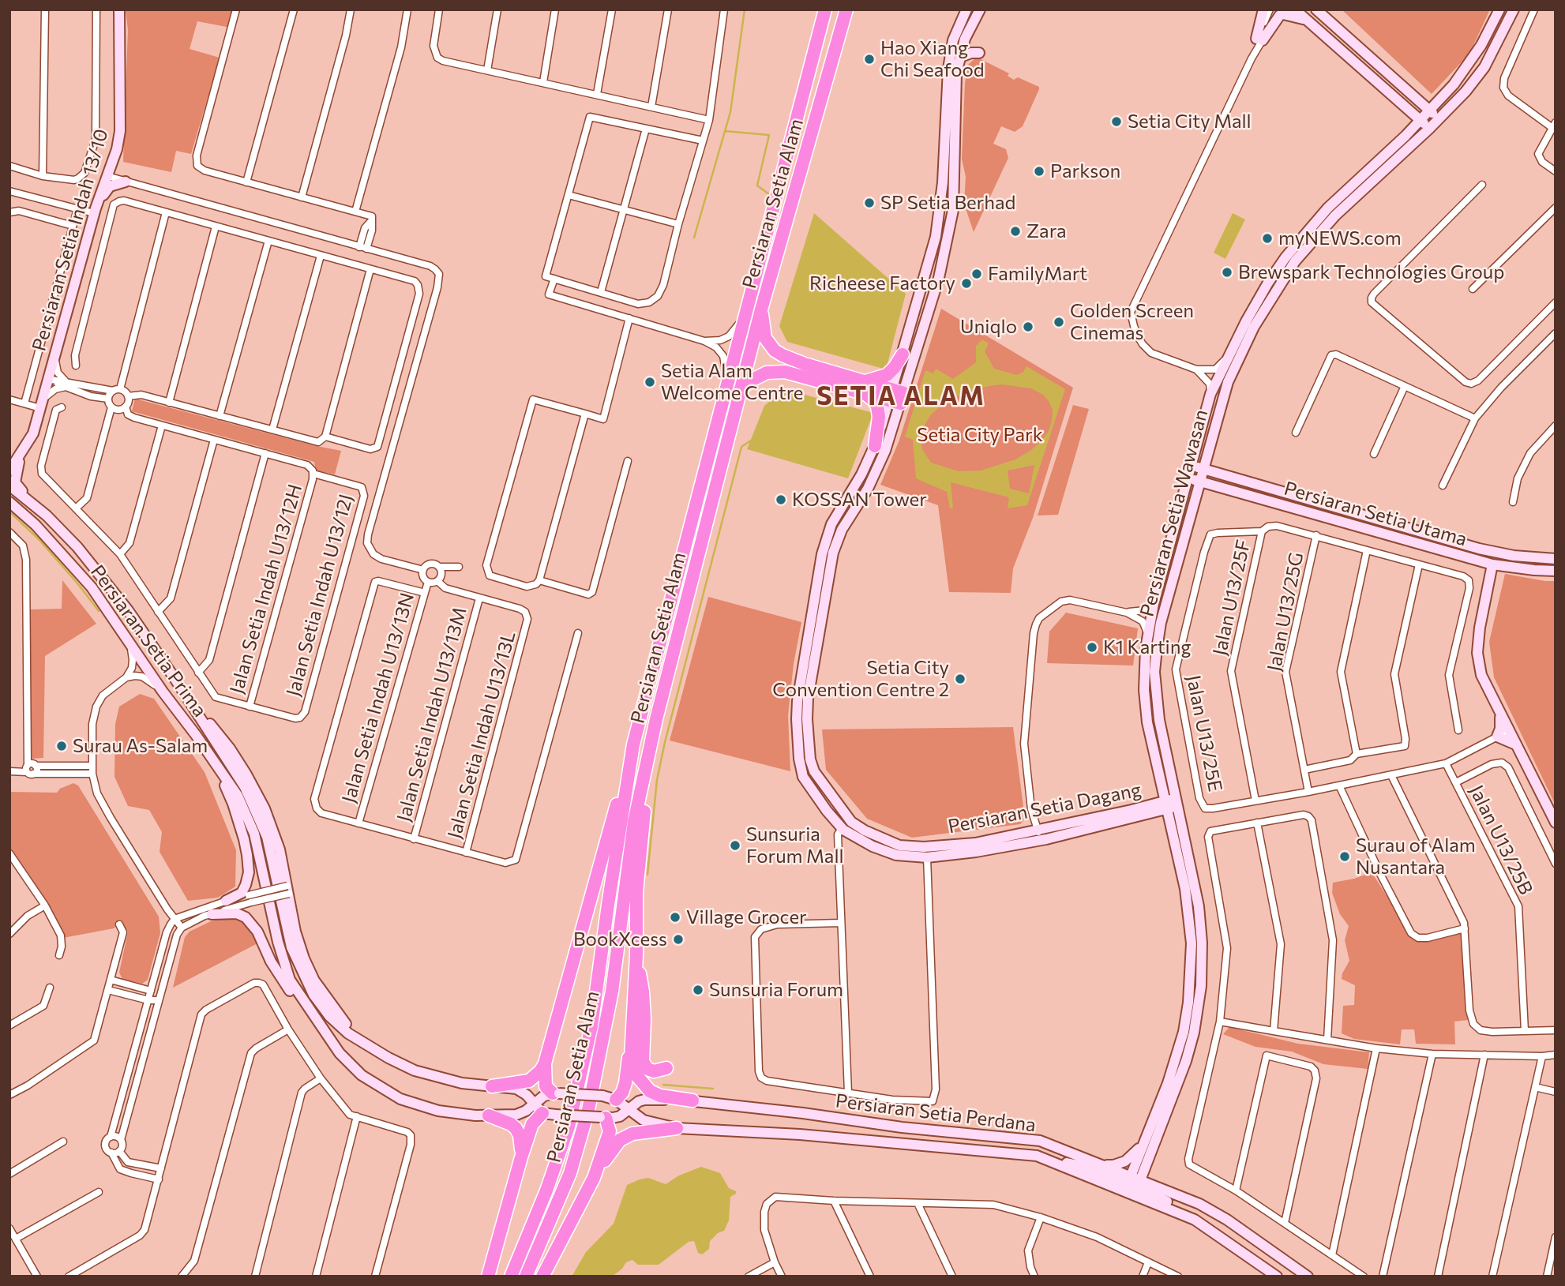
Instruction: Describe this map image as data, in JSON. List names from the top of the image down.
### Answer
{
  "streets": {
    "highway": ["Persiaran Setia Alam"],
    "street": [
      "Persiaran Setia Indah 13/10",
      "Persiaran Setia Wawasan",
      "Persiaran Setia Utama",
      "Jalan Setia Indah U13/12H",
      "Jalan Setia Indah U13/12J",
      "Jalan U13/25F",
      "Jalan U13/25G",
      "Persiaran Setia Prima",
      "Jalan Setia Indah U13/13N",
      "Jalan Setia Indah U13/13M",
      "Jalan U13/25E",
      "Jalan Setia Indah U13/13L",
      "Persiaran Setia Dagang",
      "Jalan U13/25B",
      "Persiaran Setia Perdana"
    ]
  },
  "crossings": [
    ["Persiaran Setia Wawasan", "Persiaran Setia Utama"],
    ["Persiaran Setia Wawasan", "Persiaran Setia Dagang"],
    ["Persiaran Setia Wawasan", "Persiaran Setia Perdana"],
    ["Jalan Setia Indah U13/12H", "Jalan Setia Indah U13/12J"],
    ["Jalan U13/25F", "Jalan U13/25E"],
    ["Persiaran Setia Prima", "Persiaran Setia Perdana"],
    ["Jalan Setia Indah U13/13M", "Jalan Setia Indah U13/13L"]
  ],
  "districts": ["SETIA ALAM"],
  "parks": ["Setia City Park"],
  "places": [
    "Hao Xiang Chi Seafood",
    "Setia City Mall",
    "Parkson",
    "SP Setia Berhad",
    "Zara",
    "myNEWS.com",
    "Brewspark Technologies Group",
    "FamilyMart",
    "Richeese Factory",
    "Golden Screen Cinemas",
    "Uniqlo",
    "Setia Alam Welcome Centre",
    "KOSSAN Tower",
    "K1 Karting",
    "Setia City Convention Centre 2",
    "Surau As-Salam",
    "Sunsuria Forum Mall",
    "Surau of Alam Nusantara",
    "Village Grocer",
    "BookXcess",
    "Sunsuria Forum"
  ]
}
